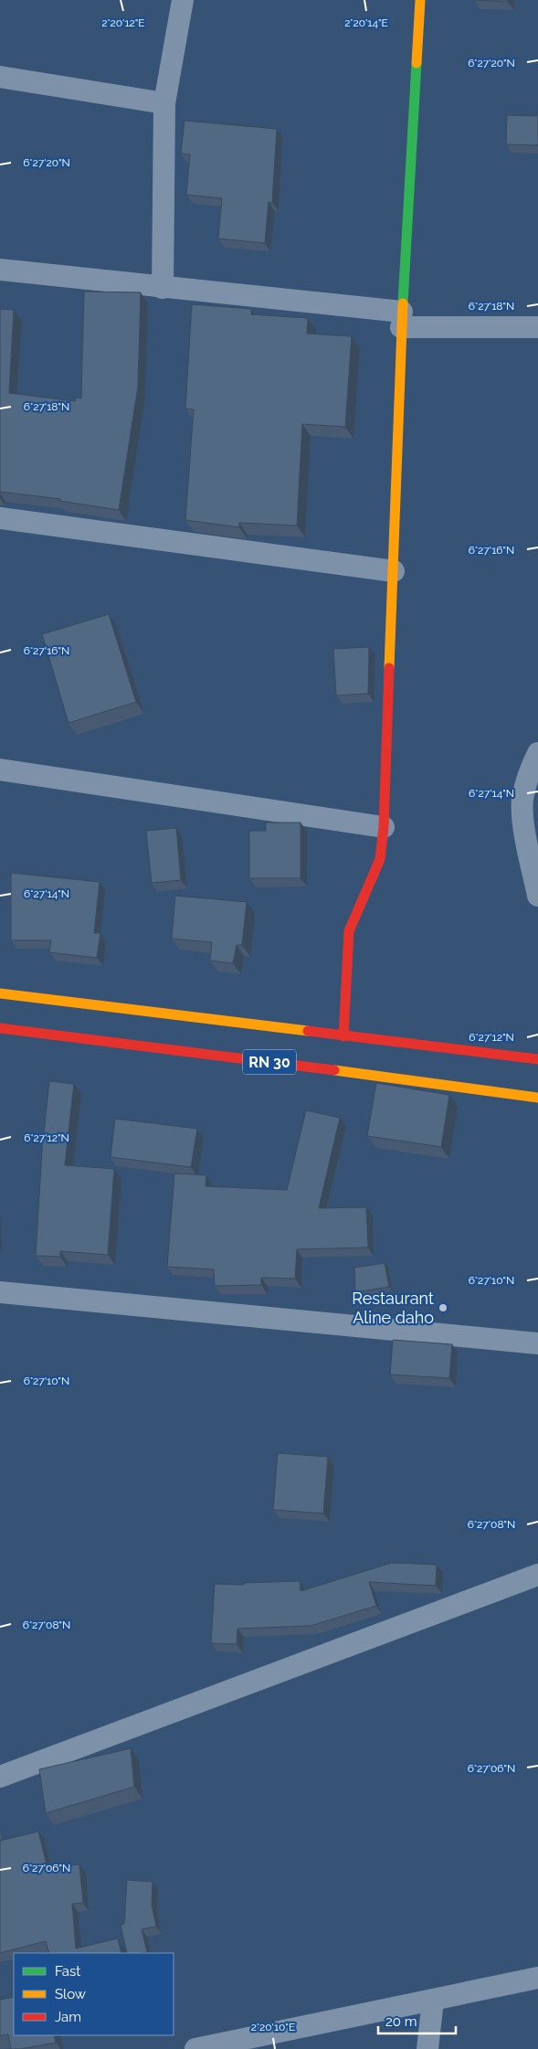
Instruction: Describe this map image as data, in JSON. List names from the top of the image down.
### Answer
{
  "streets": {
    "main road": ["RN 30"]
  },
  "places": ["Restaurant Aline daho"],
  "legend": ["Fast", "Slow", "Jam"],
  "scale_bar": "20 m",
  "coordinates": [
    "2°20'12\"E",
    "2°20'14\"E",
    "6°27'20\"N",
    "6°27'18\"N",
    "6°27'16\"N",
    "6°27'14\"N",
    "6°27'12\"N",
    "6°27'10\"N",
    "6°27'08\"N",
    "6°27'06\"N",
    "2°20'10\"E"
  ]
}
